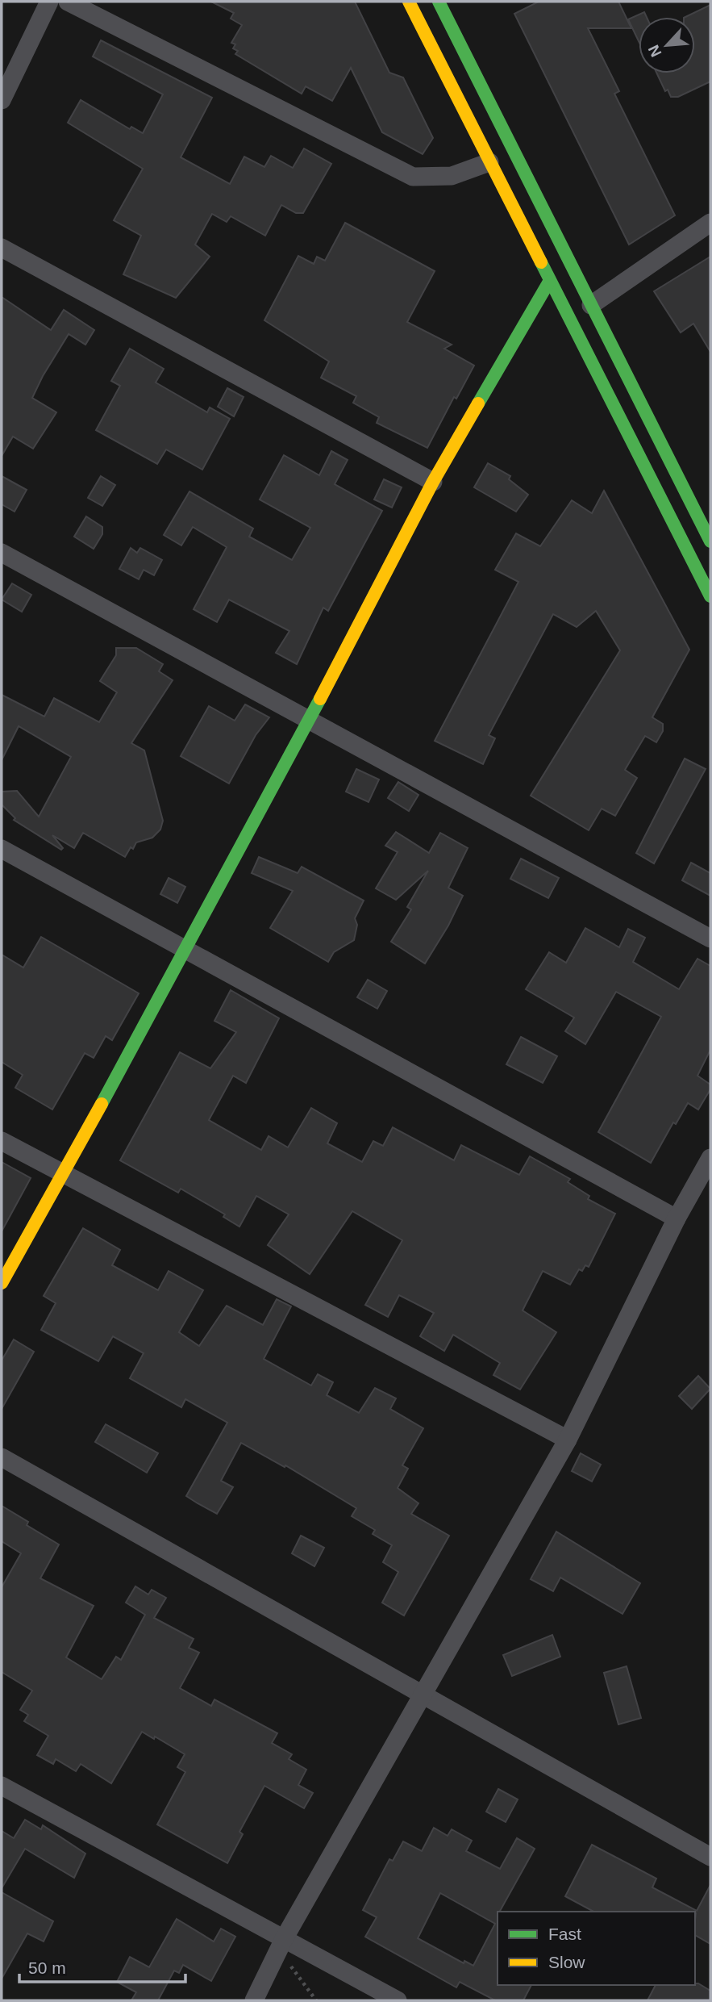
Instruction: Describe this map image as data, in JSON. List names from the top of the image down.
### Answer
{
  "legend": ["Fast", "Slow"],
  "scale_bar": "50 m",
  "north": "bottom left"
}
